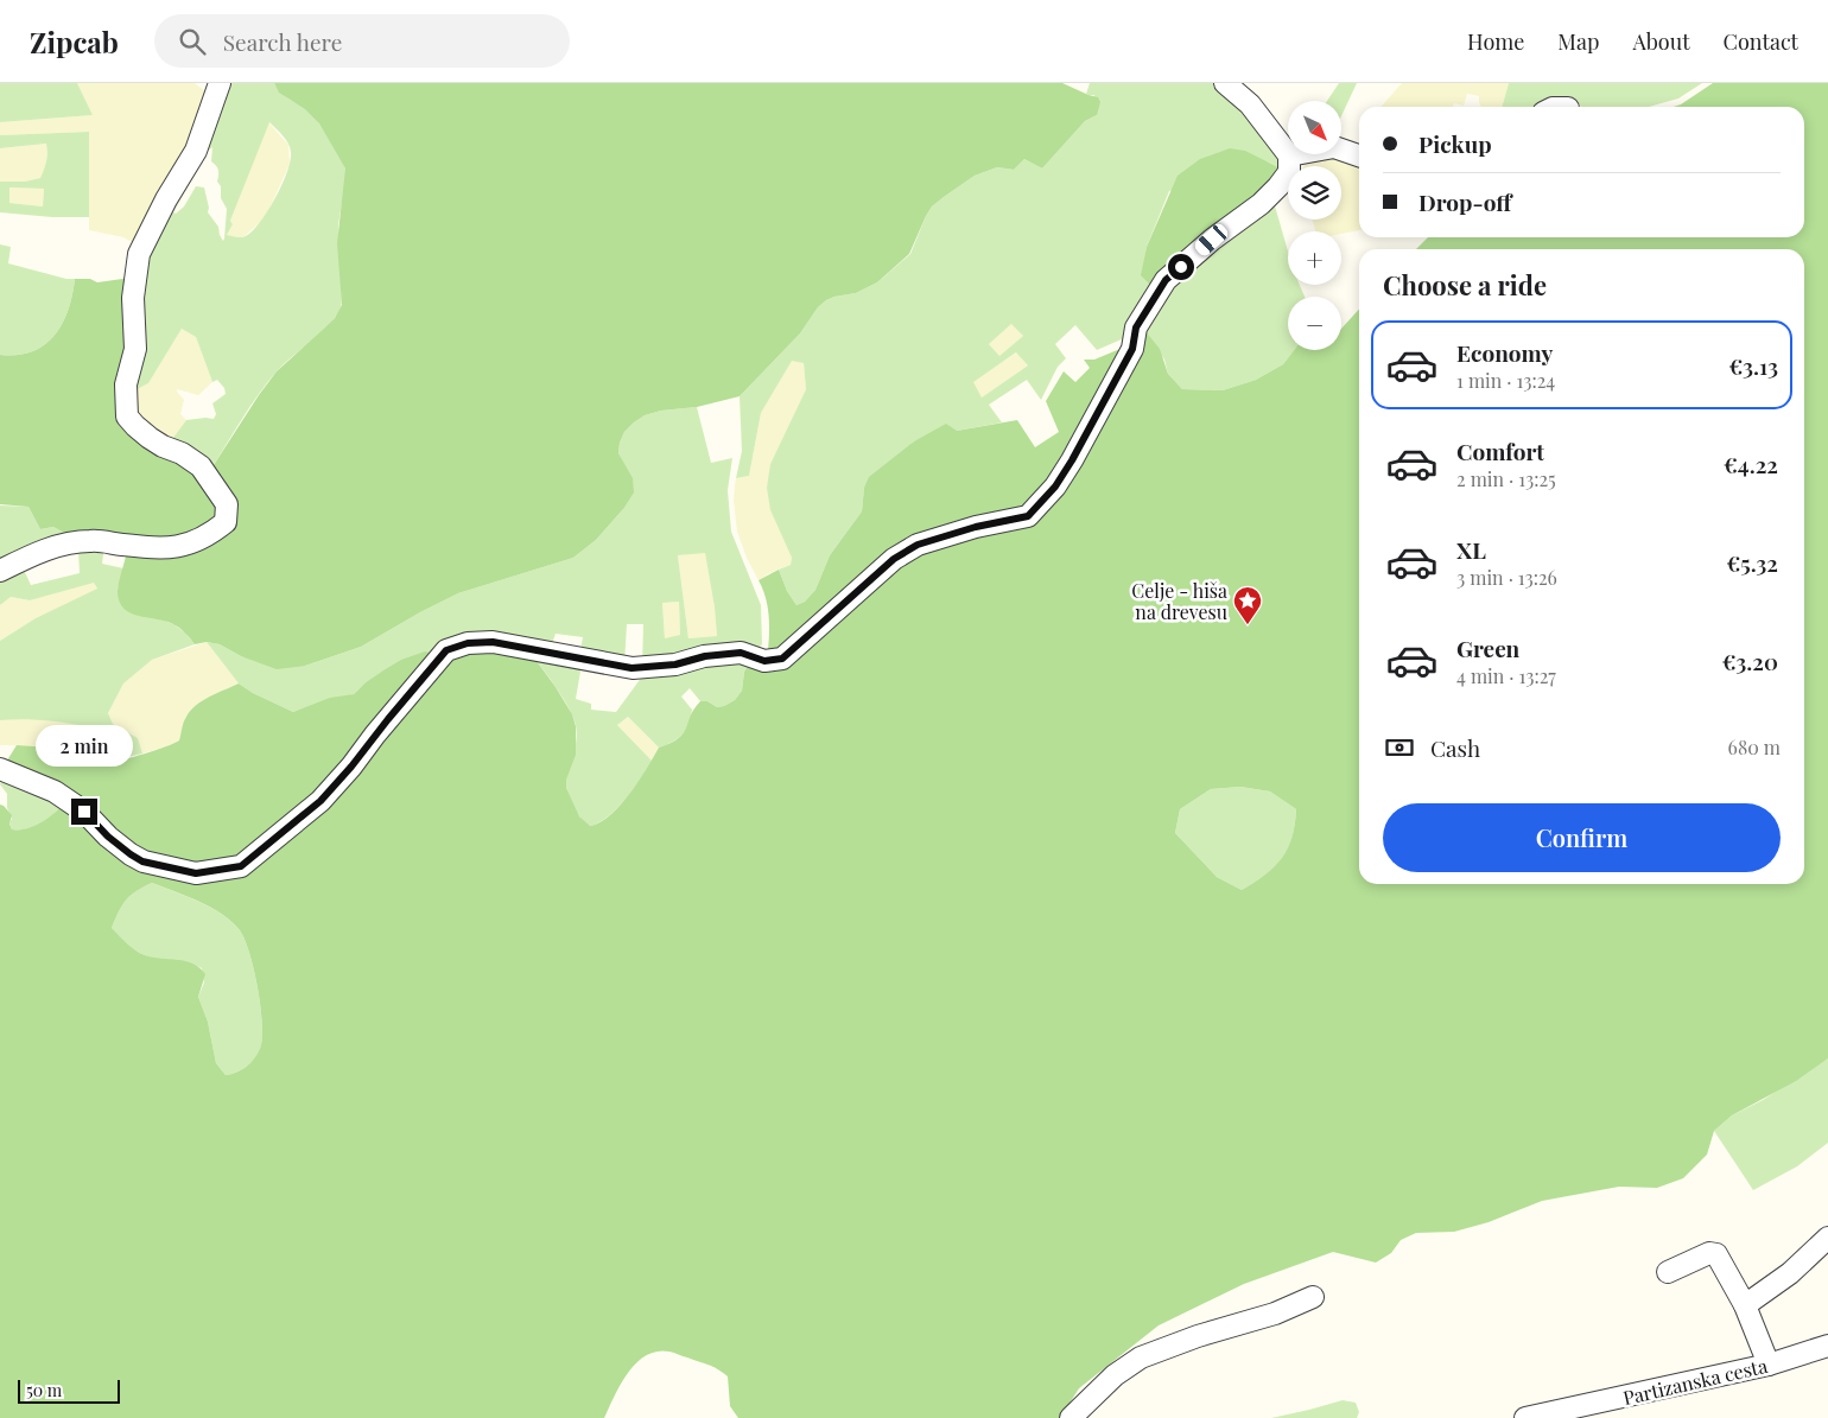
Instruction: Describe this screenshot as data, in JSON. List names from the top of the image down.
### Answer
{
  "streets": {
    "street": ["Partizanska cesta"]
  },
  "places": {
    "place": ["Celje - hiša na drevesu"]
  },
  "scale_bar": "50 m",
  "north": "bottom right",
  "page": {
    "header": "Zipcab",
    "search": "Search here",
    "nav": [
      "Home",
      "Map",
      "About",
      "Contact"
    ],
    "map_buttons": ["+", "−"],
    "banner": ["Pickup", "Drop-off"],
    "heading": "Choose a ride",
    "list": [
      {
        "name": "Economy",
        "note": "1 min · 13:24",
        "value": "€3.13"
      },
      {
        "name": "Comfort",
        "note": "2 min · 13:25",
        "value": "€4.22"
      },
      {
        "name": "XL",
        "note": "3 min · 13:26",
        "value": "€5.32"
      },
      {
        "name": "Green",
        "note": "4 min · 13:27",
        "value": "€3.20"
      }
    ],
    "pay": ["Cash", "680 m"],
    "bubble": "2 min",
    "buttons": "Confirm",
    "scale": "50 m"
  }
}
